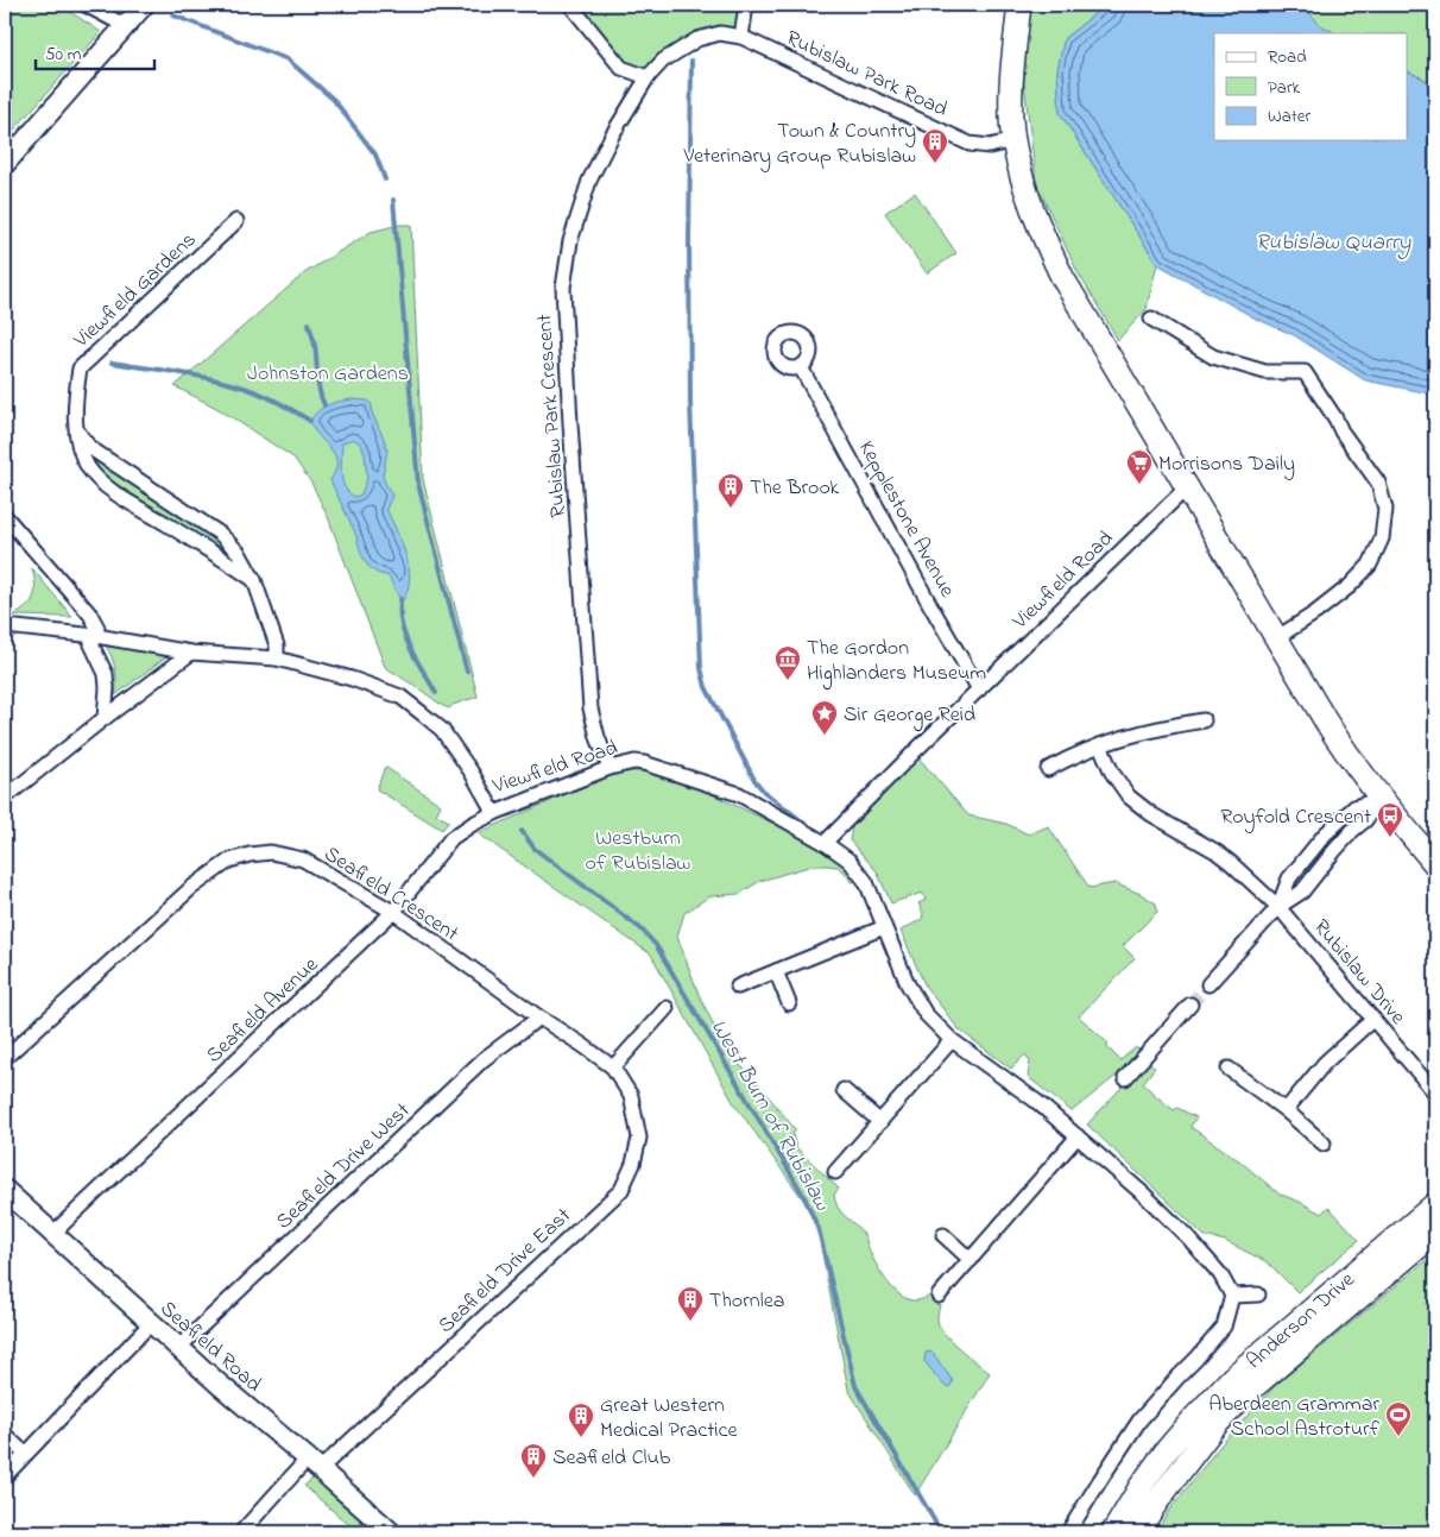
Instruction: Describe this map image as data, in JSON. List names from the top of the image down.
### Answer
{
  "streets": {
    "main road": ["Anderson Drive"],
    "street": [
      "Rubislaw Park Road",
      "Viewfield Gardens",
      "Rubislaw Park Crescent",
      "Kepplestone Avenue",
      "Viewfield Road",
      "Seafield Crescent",
      "Rubislaw Drive",
      "Seafield Avenue",
      "Seafield Drive West",
      "Seafield Drive East",
      "Seafield Road"
    ]
  },
  "crossings": [
    ["Rubislaw Park Road", "Rubislaw Park Crescent"],
    ["Rubislaw Park Crescent", "Viewfield Road"],
    ["Kepplestone Avenue", "Viewfield Road"],
    ["Viewfield Road", "Seafield Avenue"],
    ["Seafield Crescent", "Seafield Avenue"],
    ["Seafield Crescent", "Seafield Drive West"],
    ["Seafield Crescent", "Seafield Drive East"],
    ["Seafield Avenue", "Seafield Road"],
    ["Seafield Drive West", "Seafield Road"],
    ["Seafield Drive East", "Seafield Road"]
  ],
  "water": ["Rubislaw Quarry", "West Burn of Rubislaw"],
  "parks": ["Johnston Gardens", "Westburn of Rubislaw"],
  "places": {
    "building": [
      "Town & Country Veterinary Group Rubislaw",
      "The Brook",
      "Thornlea",
      "Great Western Medical Practice",
      "Seafield Club"
    ],
    "supermarket": ["Morrisons Daily"],
    "museum": ["The Gordon Highlanders Museum"],
    "place": ["Sir George Reid"],
    "bus stop": ["Royfold Crescent"],
    "sports": ["Aberdeen Grammar School Astroturf"]
  },
  "legend": ["Road", "Park", "Water"],
  "scale_bar": "50 m"
}
